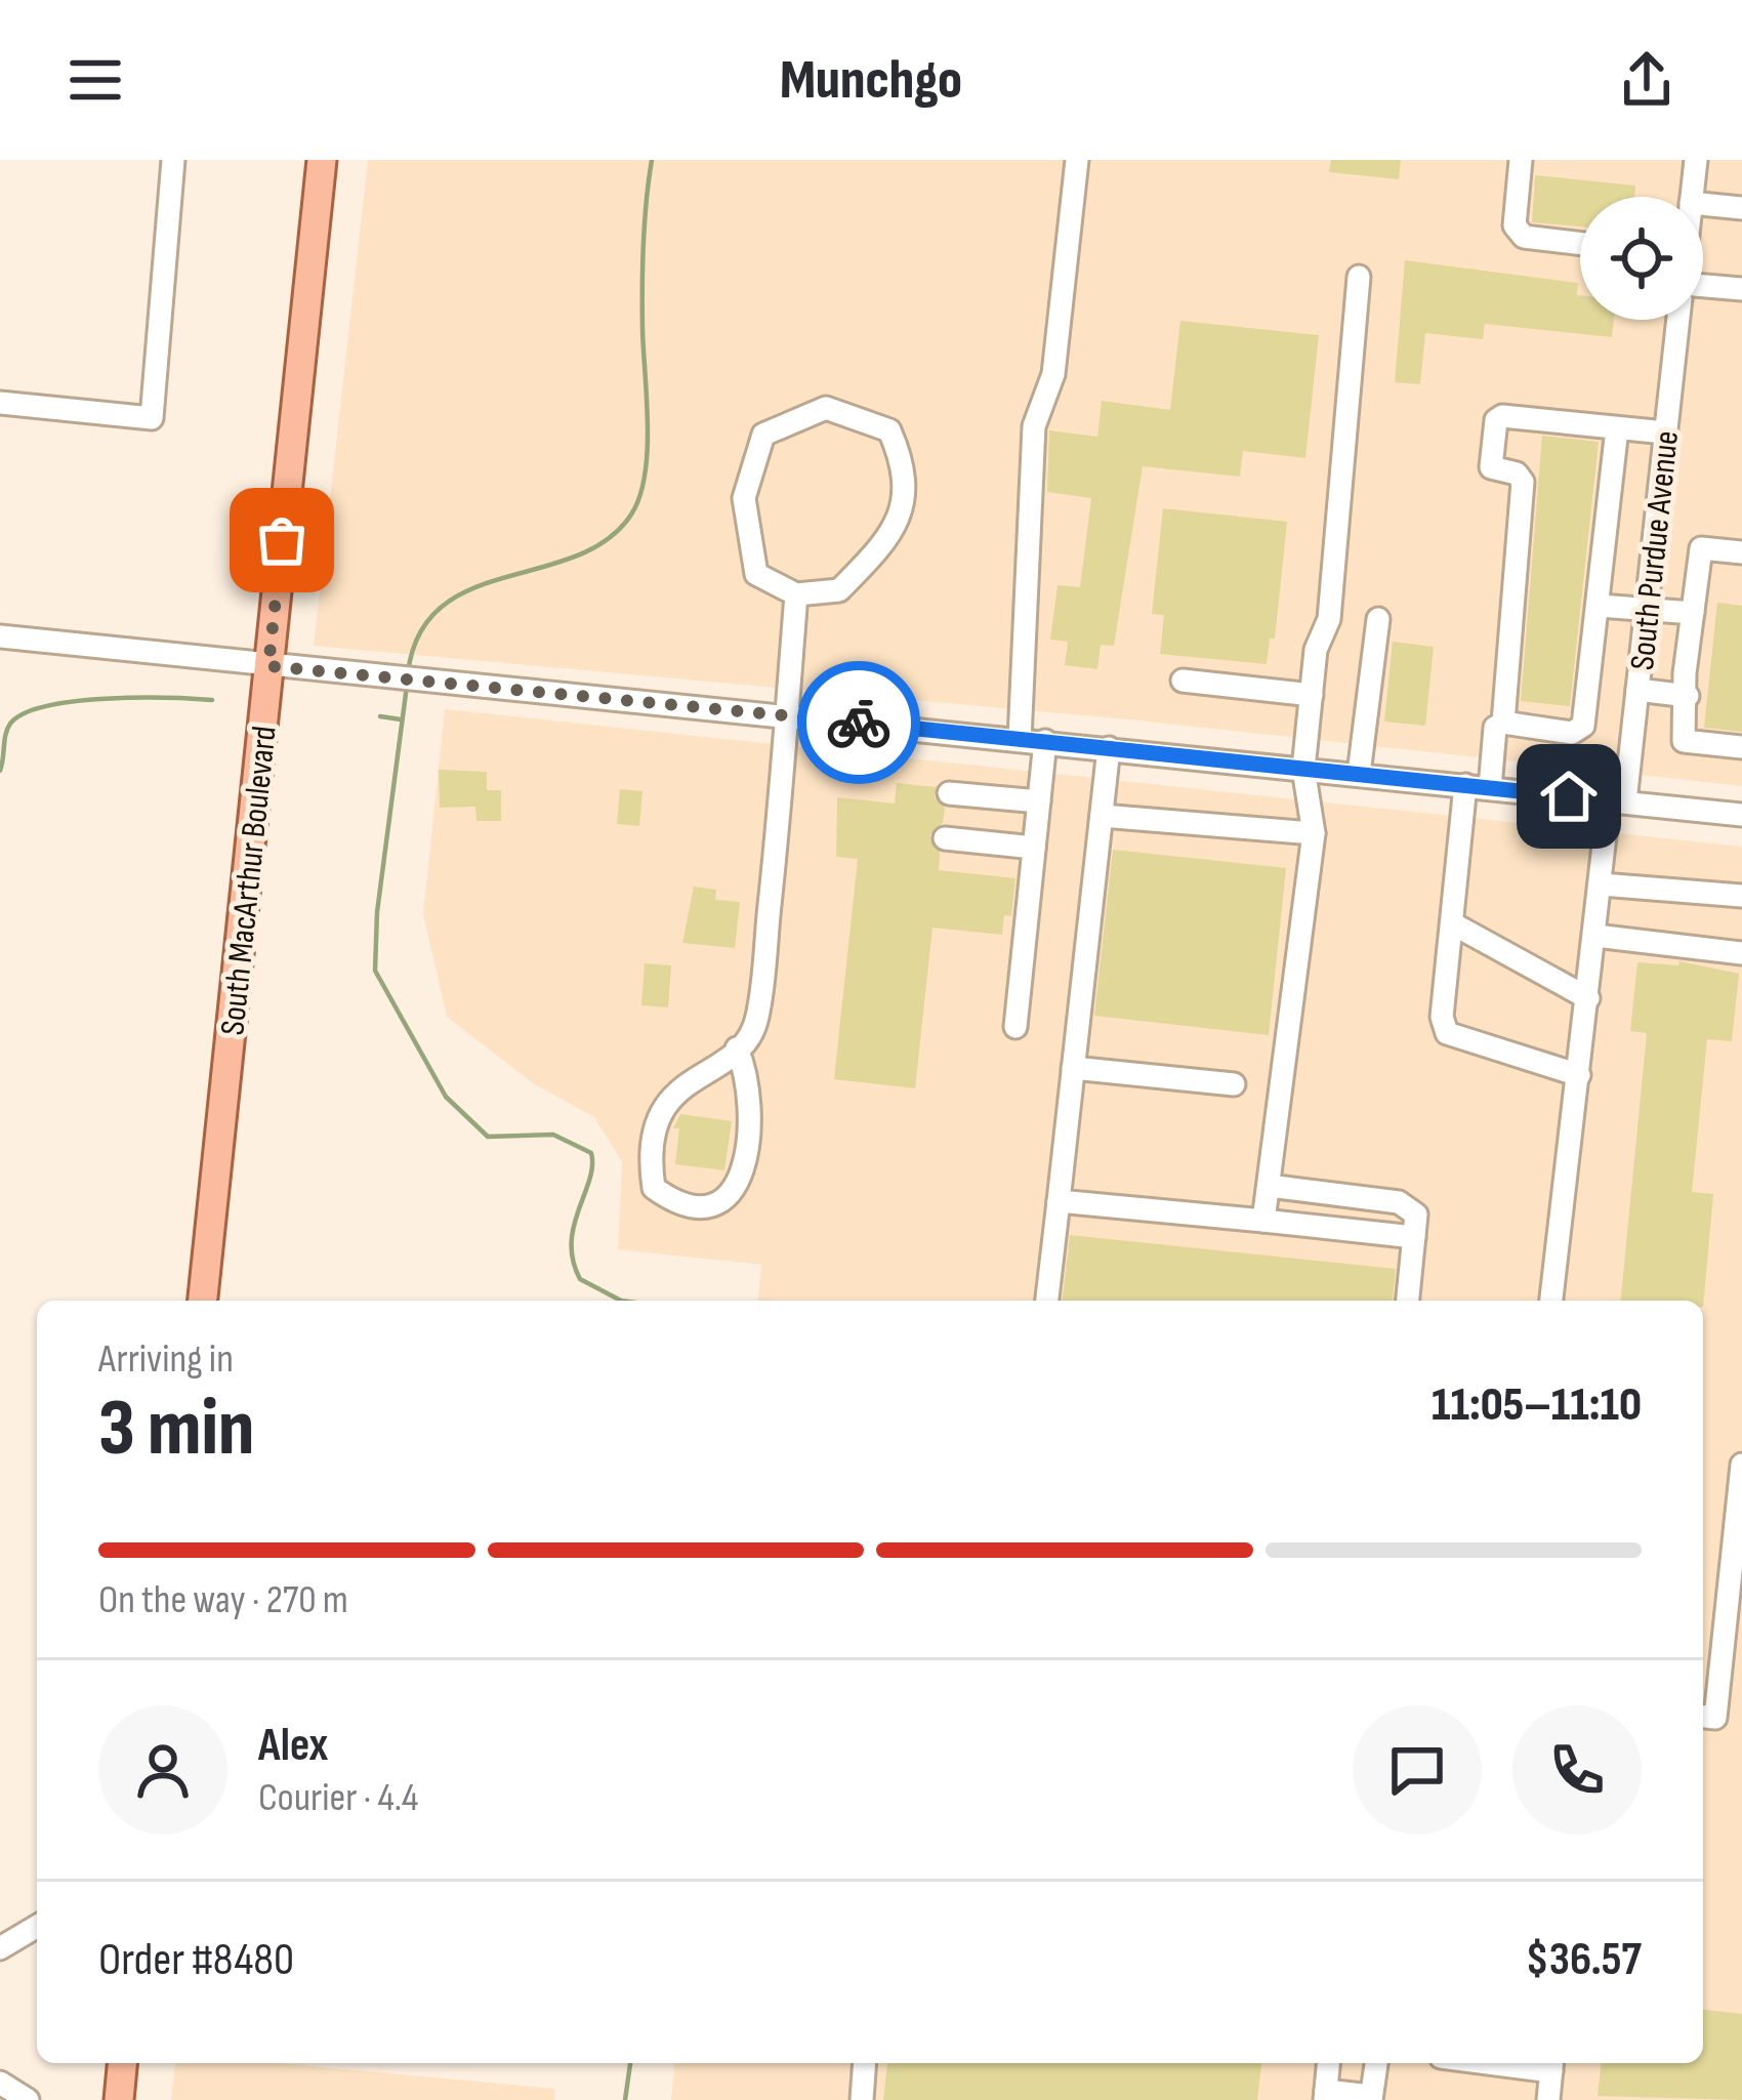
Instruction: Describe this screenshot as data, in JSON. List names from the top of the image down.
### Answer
{
  "streets": {
    "main road": ["South MacArthur Boulevard"],
    "street": ["South Purdue Avenue"]
  },
  "page": {
    "header": "Munchgo",
    "heading": ["3 min", "Arriving in", "11:05–11:10"],
    "panel": [
      "Alex",
      "Courier · 4.4",
      "Order #8480",
      "$36.57"
    ],
    "bar": "On the way · 270 m"
  }
}
